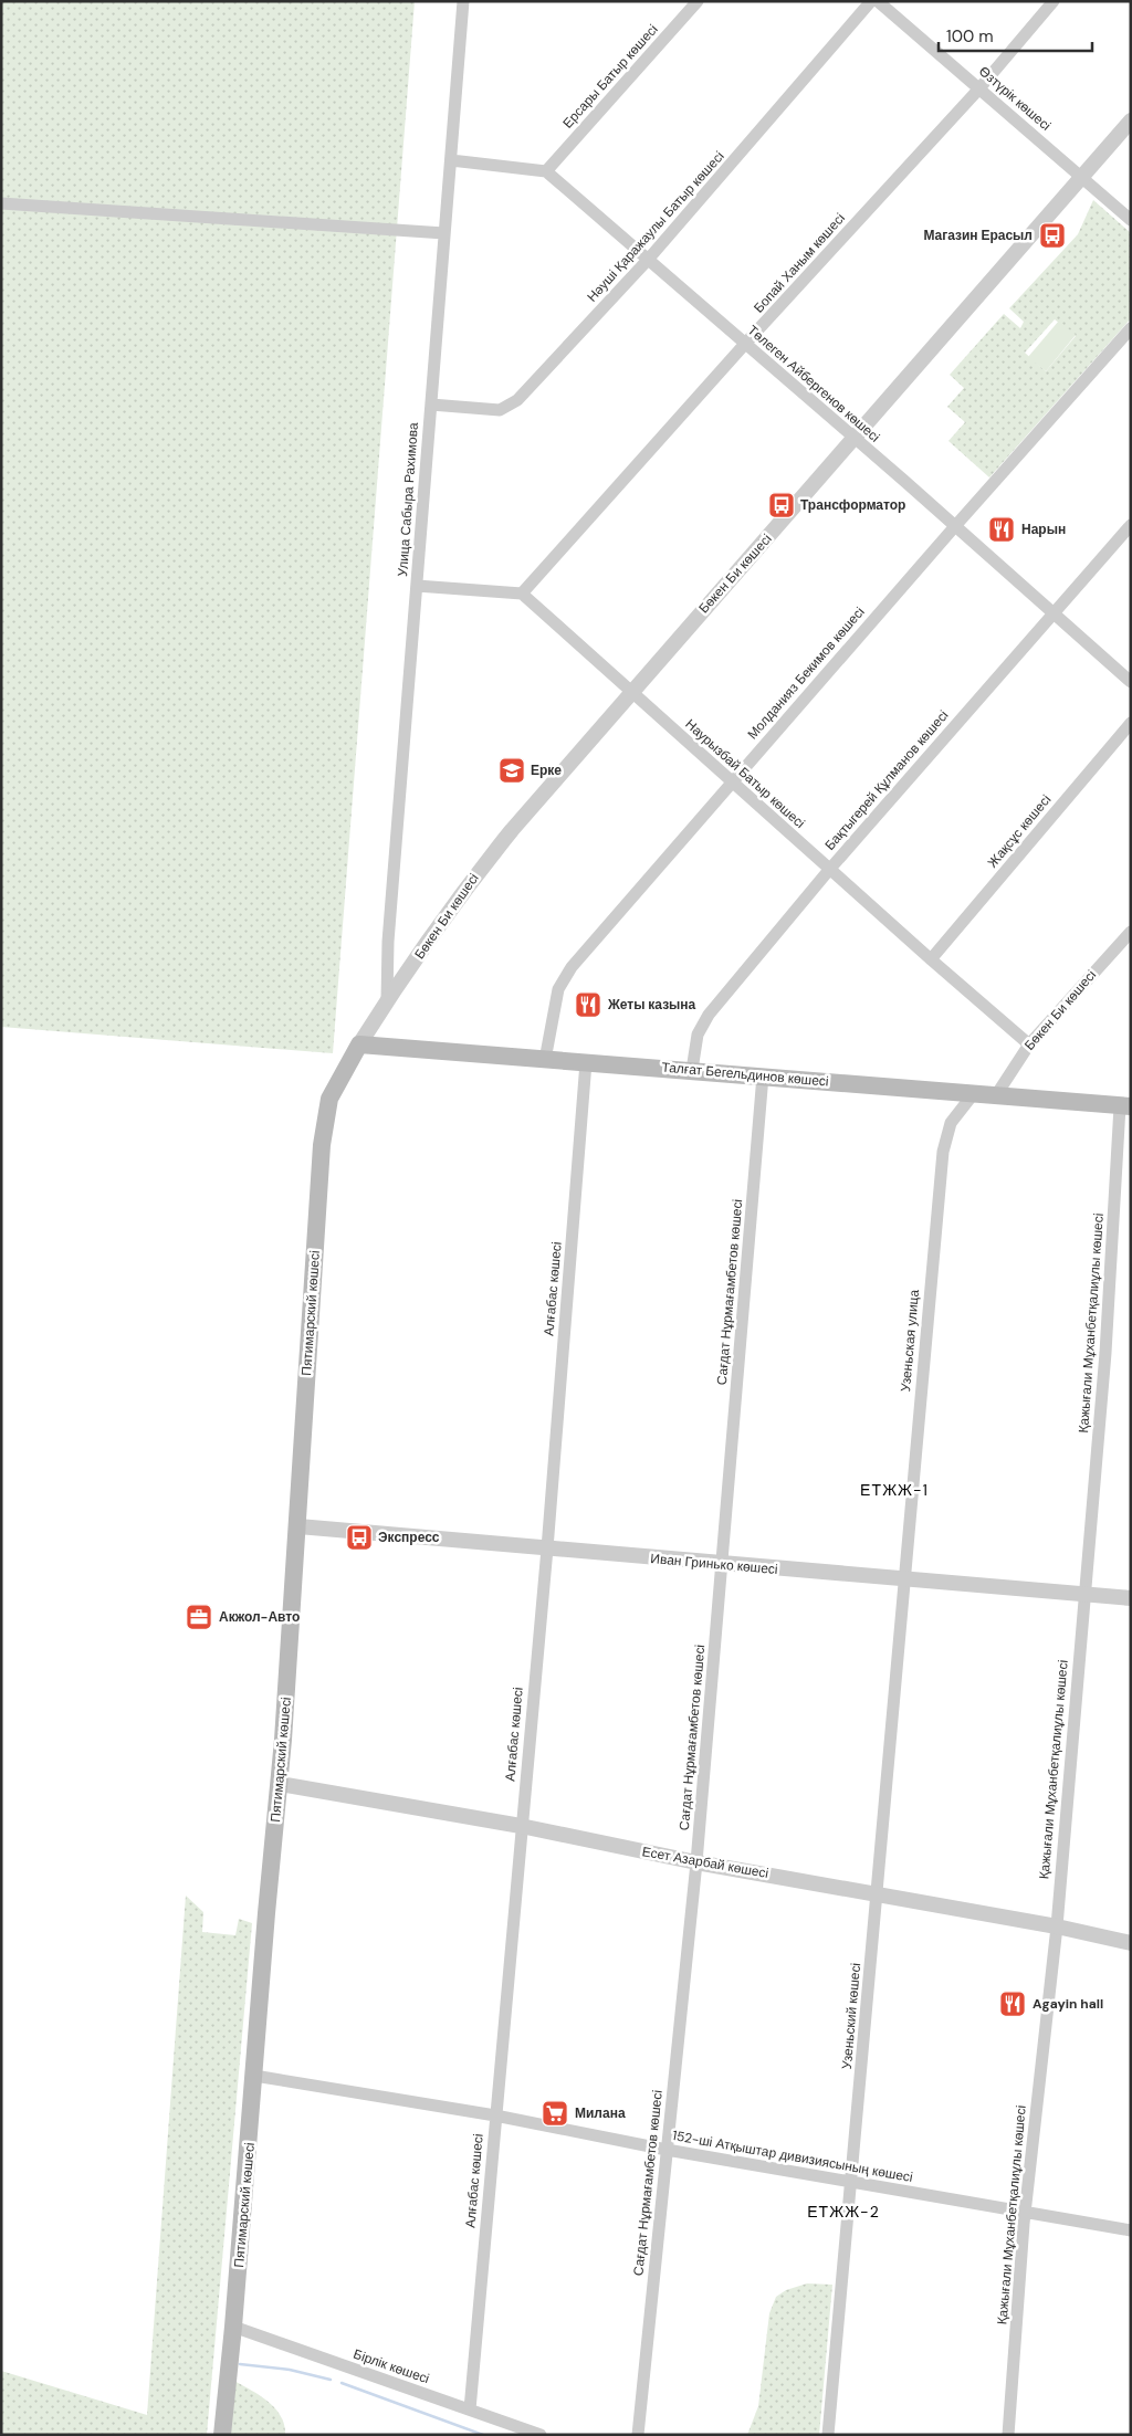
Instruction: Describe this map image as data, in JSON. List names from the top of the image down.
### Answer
{
  "streets": {
    "main road": ["Талғат Бегельдинов көшесі", "Пятимарский көшесі"],
    "street": [
      "Ерсары Батыр көшесі",
      "Өзтүрік көшесі",
      "Нәуші Қаражаулы Батыр көшесі",
      "Бопай Ханым көшесі",
      "Төлеген Айбергенов көшесі",
      "Улица Сабыра Рахимова",
      "Бөкен Би көшесі",
      "Молданияз Бекимов көшесі",
      "Наурызбай Батыр көшесі",
      "Бақтыгерей Құлманов көшесі",
      "Жақсұс көшесі",
      "Алғабас көшесі",
      "Сағдат Нұрмағамбетов көшесі",
      "Қажығали Мұханбетқалиұлы көшесі",
      "Узеньская улица",
      "Иван Гринько көшесі",
      "Есет Азарбай көшесі",
      "Узеньский көшесі",
      "152-ші Атқыштар дивизиясының көшесі",
      "Бірлік көшесі"
    ]
  },
  "crossings": [
    ["Ерсары Батыр көшесі", "Төлеген Айбергенов көшесі"],
    ["Өзтүрік көшесі", "Бопай Ханым көшесі"],
    ["Өзтүрік көшесі", "Бөкен Би көшесі"],
    ["Нәуші Қаражаулы Батыр көшесі", "Төлеген Айбергенов көшесі"],
    ["Нәуші Қаражаулы Батыр көшесі", "Улица Сабыра Рахимова"],
    ["Бопай Ханым көшесі", "Төлеген Айбергенов көшесі"],
    ["Бопай Ханым көшесі", "Наурызбай Батыр көшесі"],
    ["Төлеген Айбергенов көшесі", "Бөкен Би көшесі"],
    ["Төлеген Айбергенов көшесі", "Молданияз Бекимов көшесі"],
    ["Төлеген Айбергенов көшесі", "Бақтыгерей Құлманов көшесі"],
    ["Улица Сабыра Рахимова", "Бөкен Би көшесі"],
    ["Бөкен Би көшесі", "Наурызбай Батыр көшесі"],
    ["Бөкен Би көшесі", "Талғат Бегельдинов көшесі"],
    ["Бөкен Би көшесі", "Пятимарский көшесі"],
    ["Молданияз Бекимов көшесі", "Наурызбай Батыр көшесі"],
    ["Молданияз Бекимов көшесі", "Талғат Бегельдинов көшесі"],
    ["Наурызбай Батыр көшесі", "Бақтыгерей Құлманов көшесі"],
    ["Наурызбай Батыр көшесі", "Жақсұс көшесі"],
    ["Бақтыгерей Құлманов көшесі", "Талғат Бегельдинов көшесі"],
    ["Талғат Бегельдинов көшесі", "Алғабас көшесі"],
    ["Талғат Бегельдинов көшесі", "Сағдат Нұрмағамбетов көшесі"],
    ["Талғат Бегельдинов көшесі", "Пятимарский көшесі"],
    ["Талғат Бегельдинов көшесі", "Қажығали Мұханбетқалиұлы көшесі"],
    ["Талғат Бегельдинов көшесі", "Узеньская улица"],
    ["Алғабас көшесі", "Иван Гринько көшесі"],
    ["Алғабас көшесі", "Есет Азарбай көшесі"],
    ["Алғабас көшесі", "152-ші Атқыштар дивизиясының көшесі"],
    ["Алғабас көшесі", "Бірлік көшесі"],
    ["Сағдат Нұрмағамбетов көшесі", "Иван Гринько көшесі"],
    ["Сағдат Нұрмағамбетов көшесі", "Есет Азарбай көшесі"],
    ["Сағдат Нұрмағамбетов көшесі", "152-ші Атқыштар дивизиясының көшесі"],
    ["Пятимарский көшесі", "Иван Гринько көшесі"],
    ["Пятимарский көшесі", "Есет Азарбай көшесі"],
    ["Пятимарский көшесі", "152-ші Атқыштар дивизиясының көшесі"],
    ["Пятимарский көшесі", "Бірлік көшесі"],
    ["Қажығали Мұханбетқалиұлы көшесі", "Иван Гринько көшесі"],
    ["Қажығали Мұханбетқалиұлы көшесі", "Есет Азарбай көшесі"],
    ["Қажығали Мұханбетқалиұлы көшесі", "152-ші Атқыштар дивизиясының көшесі"],
    ["Узеньская улица", "Иван Гринько көшесі"],
    ["Узеньская улица", "Узеньский көшесі"],
    ["Есет Азарбай көшесі", "Узеньский көшесі"],
    ["Узеньский көшесі", "152-ші Атқыштар дивизиясының көшесі"]
  ],
  "districts": ["ЕТЖЖ-1", "ЕТЖЖ-2"],
  "places": {
    "bus stop": ["Магазин Ерасыл", "Трансформатор", "Экспресс"],
    "restaurant": ["Нарын", "Жеты казына", "Agayin hall"],
    "school or university": ["Ерке"],
    "office": ["Акжол-Авто"],
    "supermarket": ["Милана"]
  },
  "scale_bar": "100 m"
}
